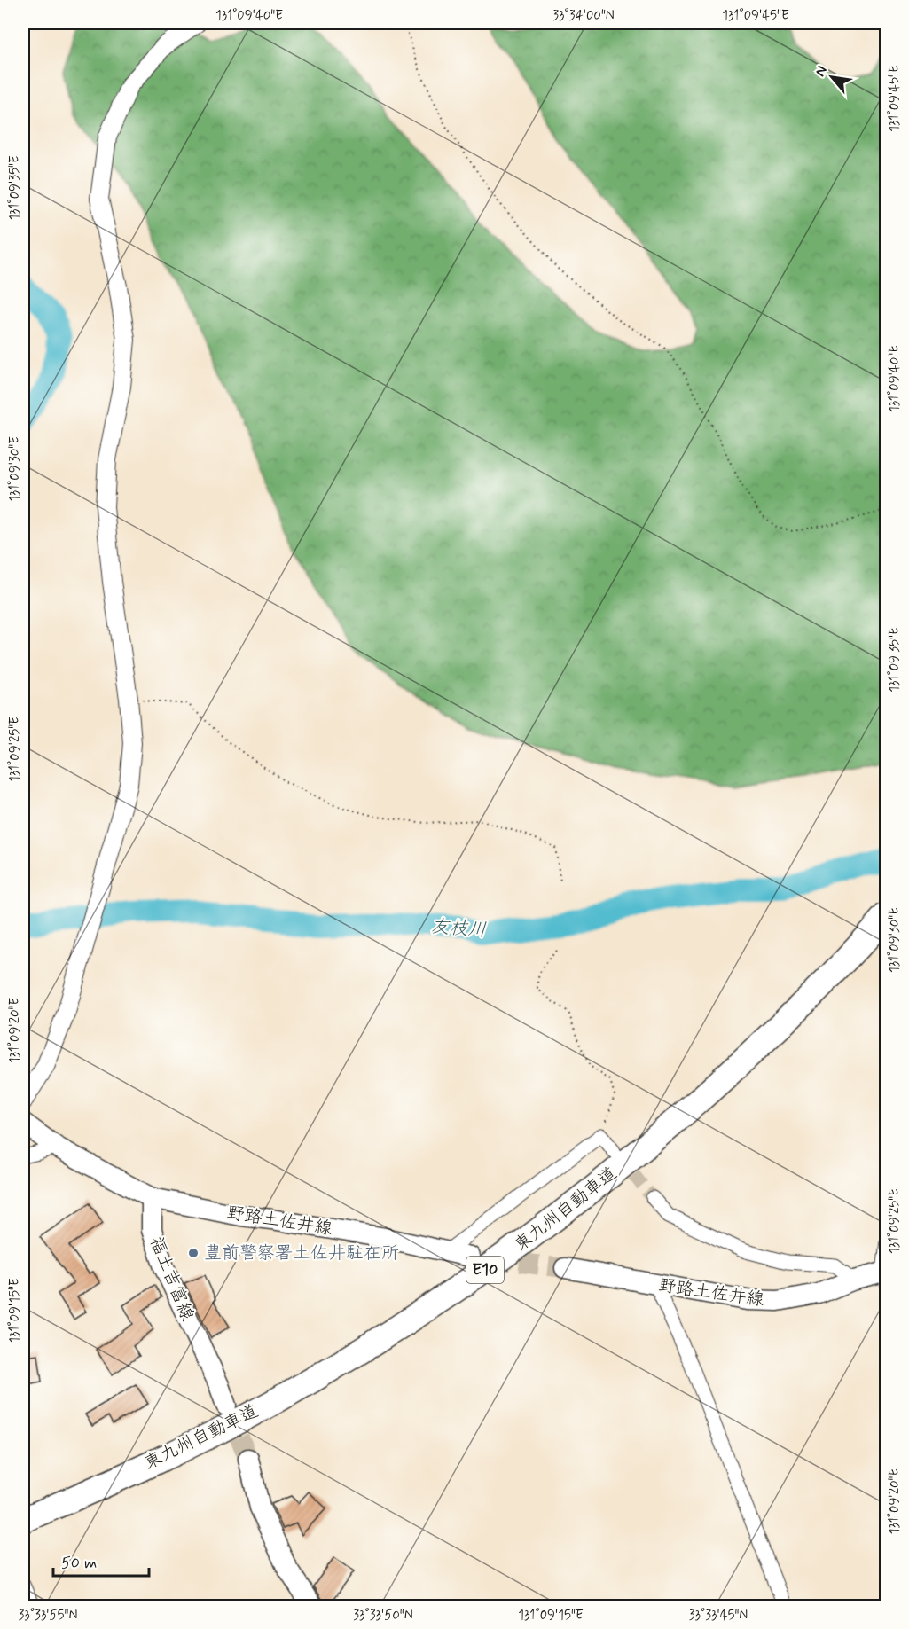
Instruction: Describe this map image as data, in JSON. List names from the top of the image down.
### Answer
{
  "streets": {
    "highway": ["東九州自動車道", "E10"],
    "main road": ["野路土佐井線", "福土吉富線"]
  },
  "crossings": [
    ["野路土佐井線", "福土吉富線"]
  ],
  "water": ["友枝川"],
  "places": ["豊前警察署土佐井駐在所"],
  "scale_bar": "50 m",
  "north": "top left",
  "coordinates": [
    "131°09'40\"E",
    "33°34'00\"N",
    "131°09'45\"E",
    "131°09'35\"E",
    "131°09'30\"E",
    "131°09'25\"E",
    "131°09'20\"E",
    "131°09'15\"E",
    "33°33'55\"N",
    "33°33'50\"N",
    "33°33'45\"N"
  ]
}
